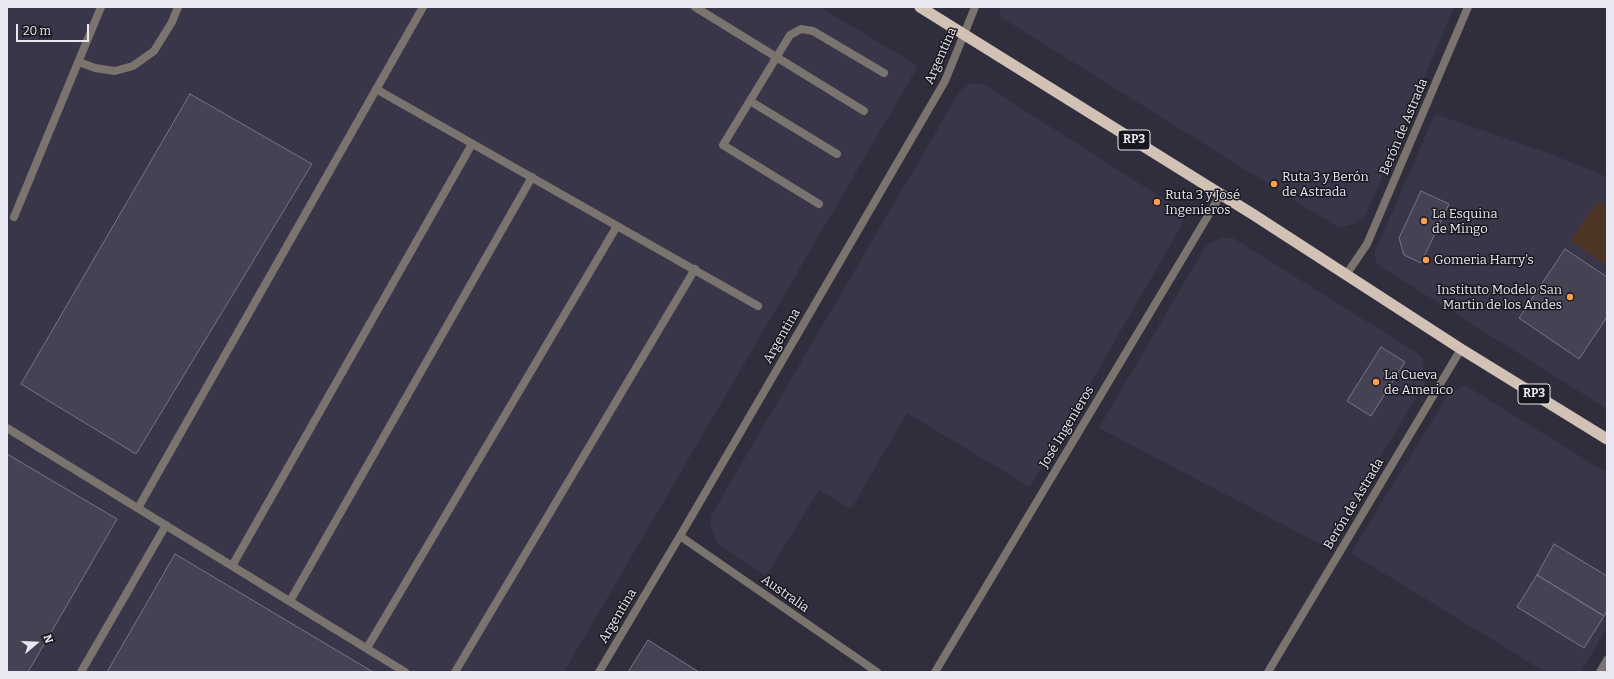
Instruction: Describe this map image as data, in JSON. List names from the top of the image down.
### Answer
{
  "streets": {
    "highway": ["RP3"],
    "street": [
      "Argentina",
      "Berón de Astrada",
      "José Ingenieros",
      "Australia"
    ]
  },
  "crossings": [
    ["Argentina", "RP3"],
    ["Argentina", "Australia"],
    ["Berón de Astrada", "RP3"],
    ["RP3", "José Ingenieros"]
  ],
  "places": [
    "Ruta 3 y Berón de Astrada",
    "Ruta 3 y José Ingenieros",
    "La Esquina de Mingo",
    "Gomeria Harry's",
    "Instituto Modelo San Martin de los Andes",
    "La Cueva de Americo"
  ],
  "scale_bar": "20 m",
  "north": "right"
}
